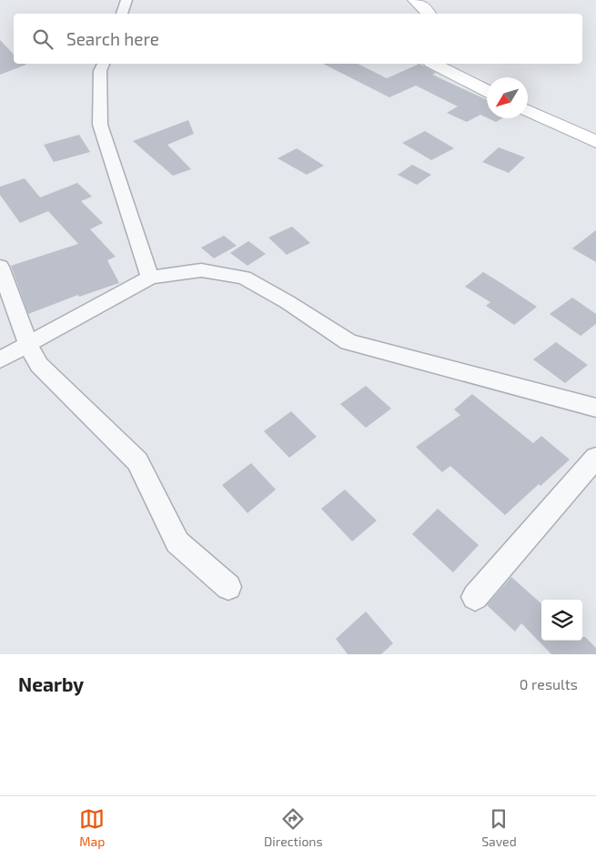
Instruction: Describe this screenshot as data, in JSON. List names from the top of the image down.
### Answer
{
  "north": "bottom left",
  "page": {
    "search": "Search here",
    "heading": ["Nearby", "0 results"],
    "nav": ["Map", "Directions", "Saved"]
  }
}
